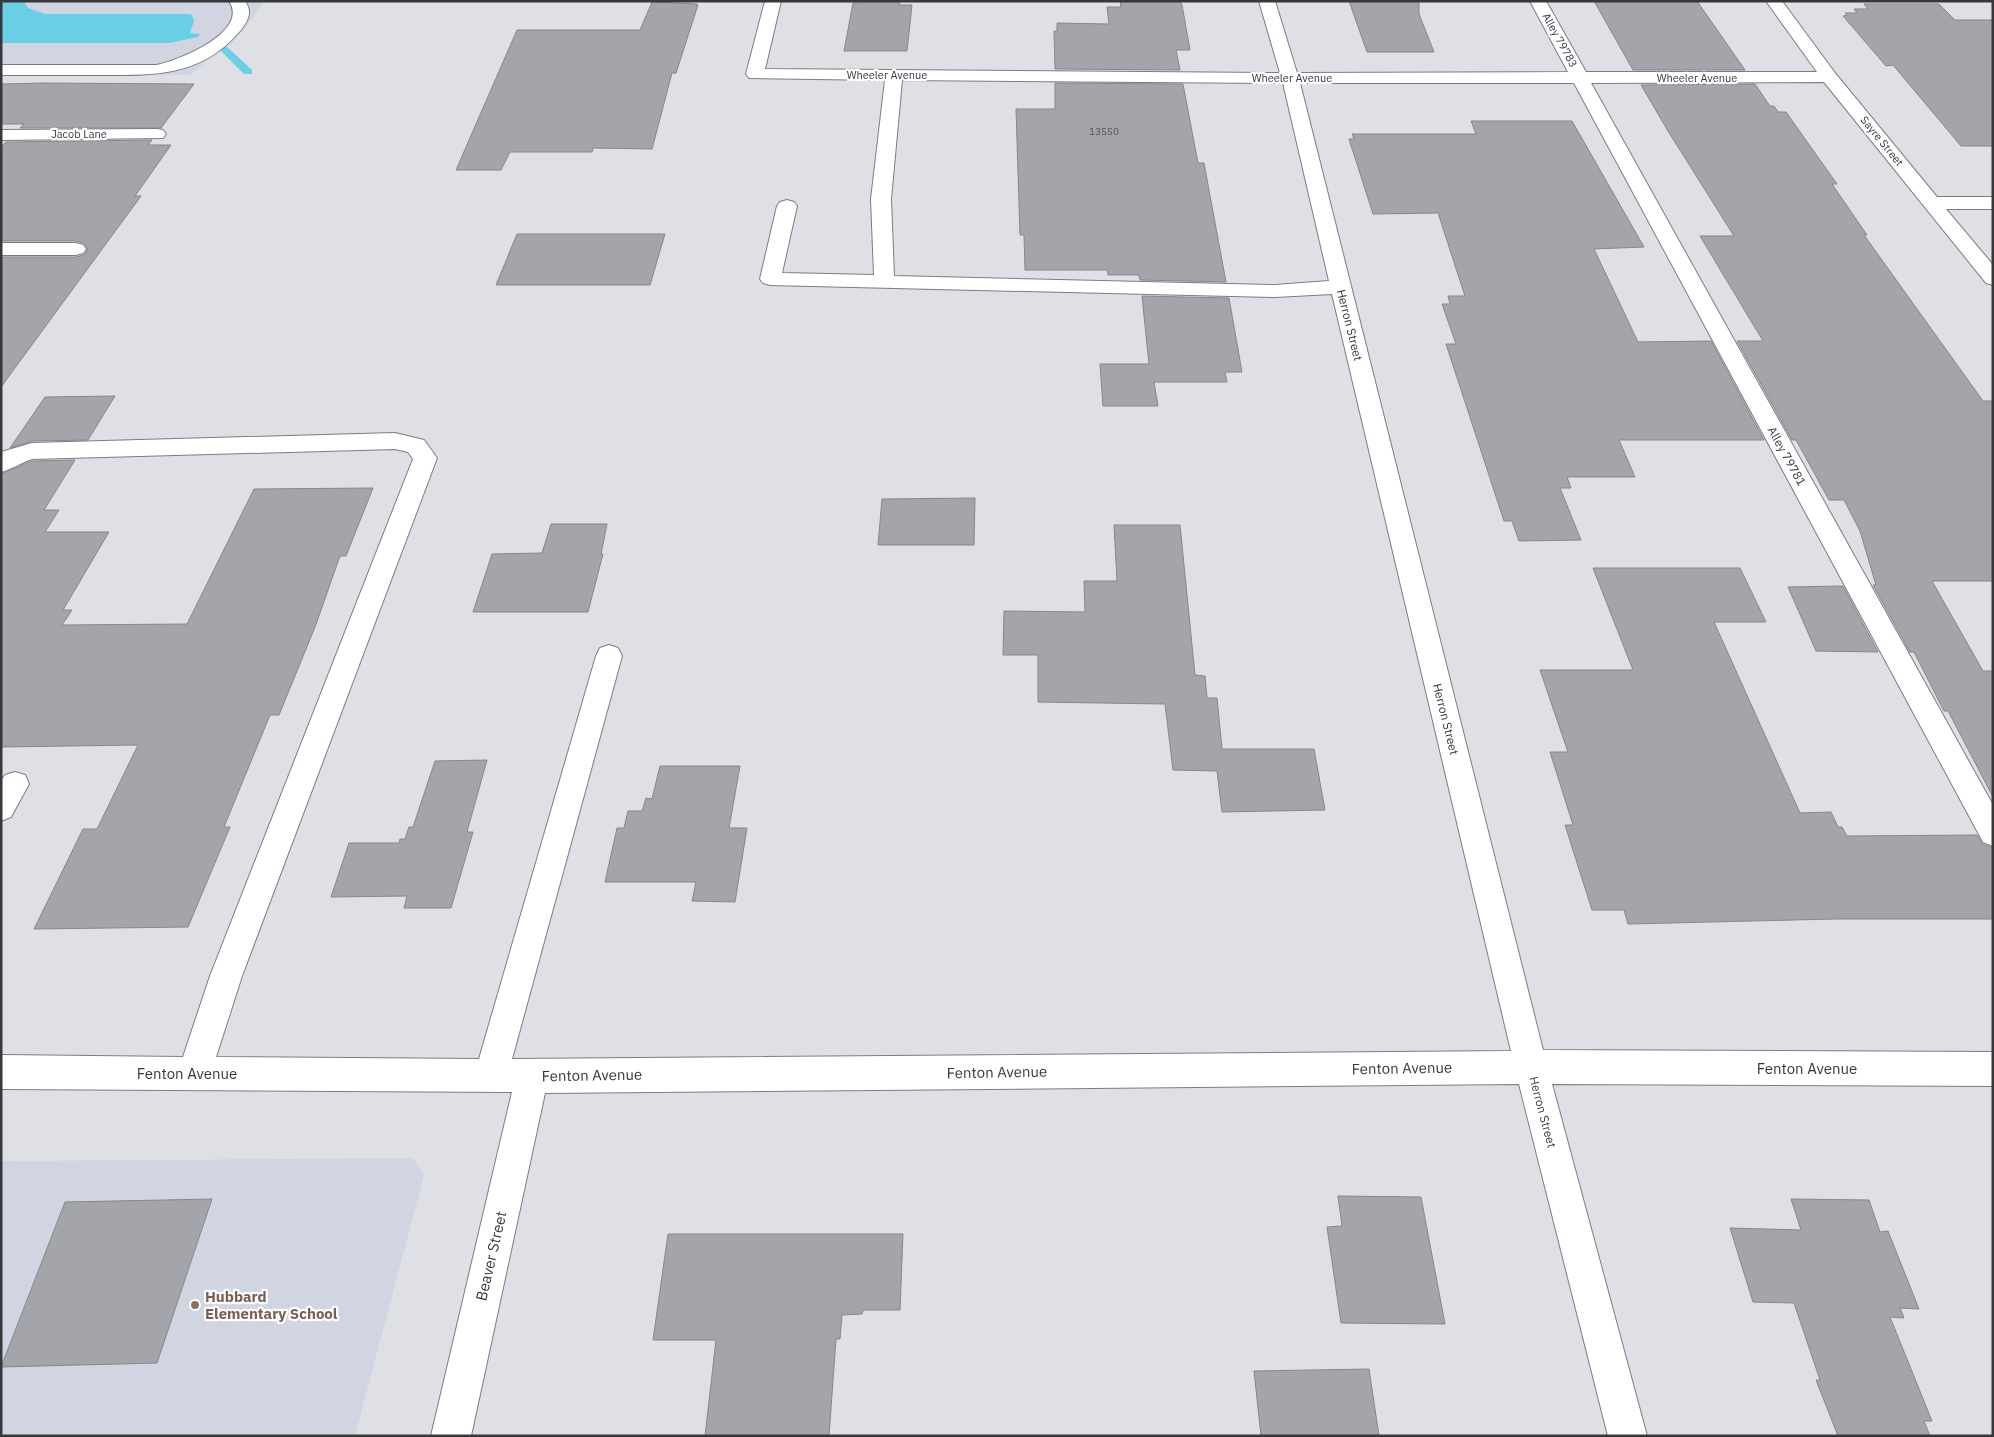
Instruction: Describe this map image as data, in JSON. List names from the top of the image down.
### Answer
{
  "streets": {
    "street": [
      "Alley 79783",
      "Wheeler Avenue",
      "Jacob Lane",
      "Sayre Street",
      "Herron Street",
      "Alley 79781",
      "Fenton Avenue",
      "Beaver Street"
    ]
  },
  "crossings": [
    ["Alley 79783", "Wheeler Avenue"],
    ["Alley 79783", "Alley 79781"],
    ["Wheeler Avenue", "Sayre Street"],
    ["Wheeler Avenue", "Herron Street"],
    ["Wheeler Avenue", "Alley 79781"],
    ["Herron Street", "Fenton Avenue"],
    ["Fenton Avenue", "Beaver Street"]
  ],
  "places": ["Hubbard Elementary School"],
  "house_numbers": ["13550"]
}
